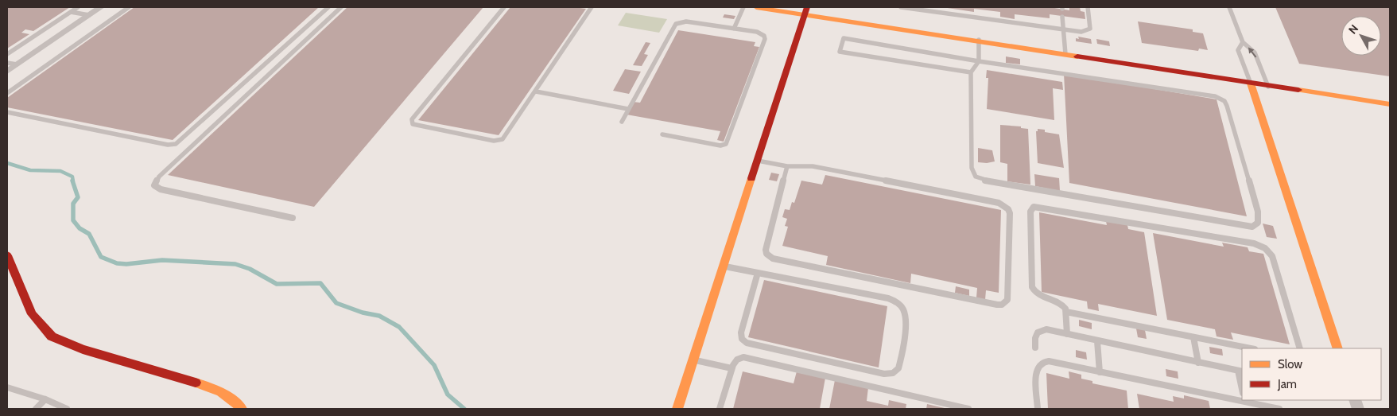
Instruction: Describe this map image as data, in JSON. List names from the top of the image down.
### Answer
{
  "legend": ["Slow", "Jam"],
  "north": "top left"
}
